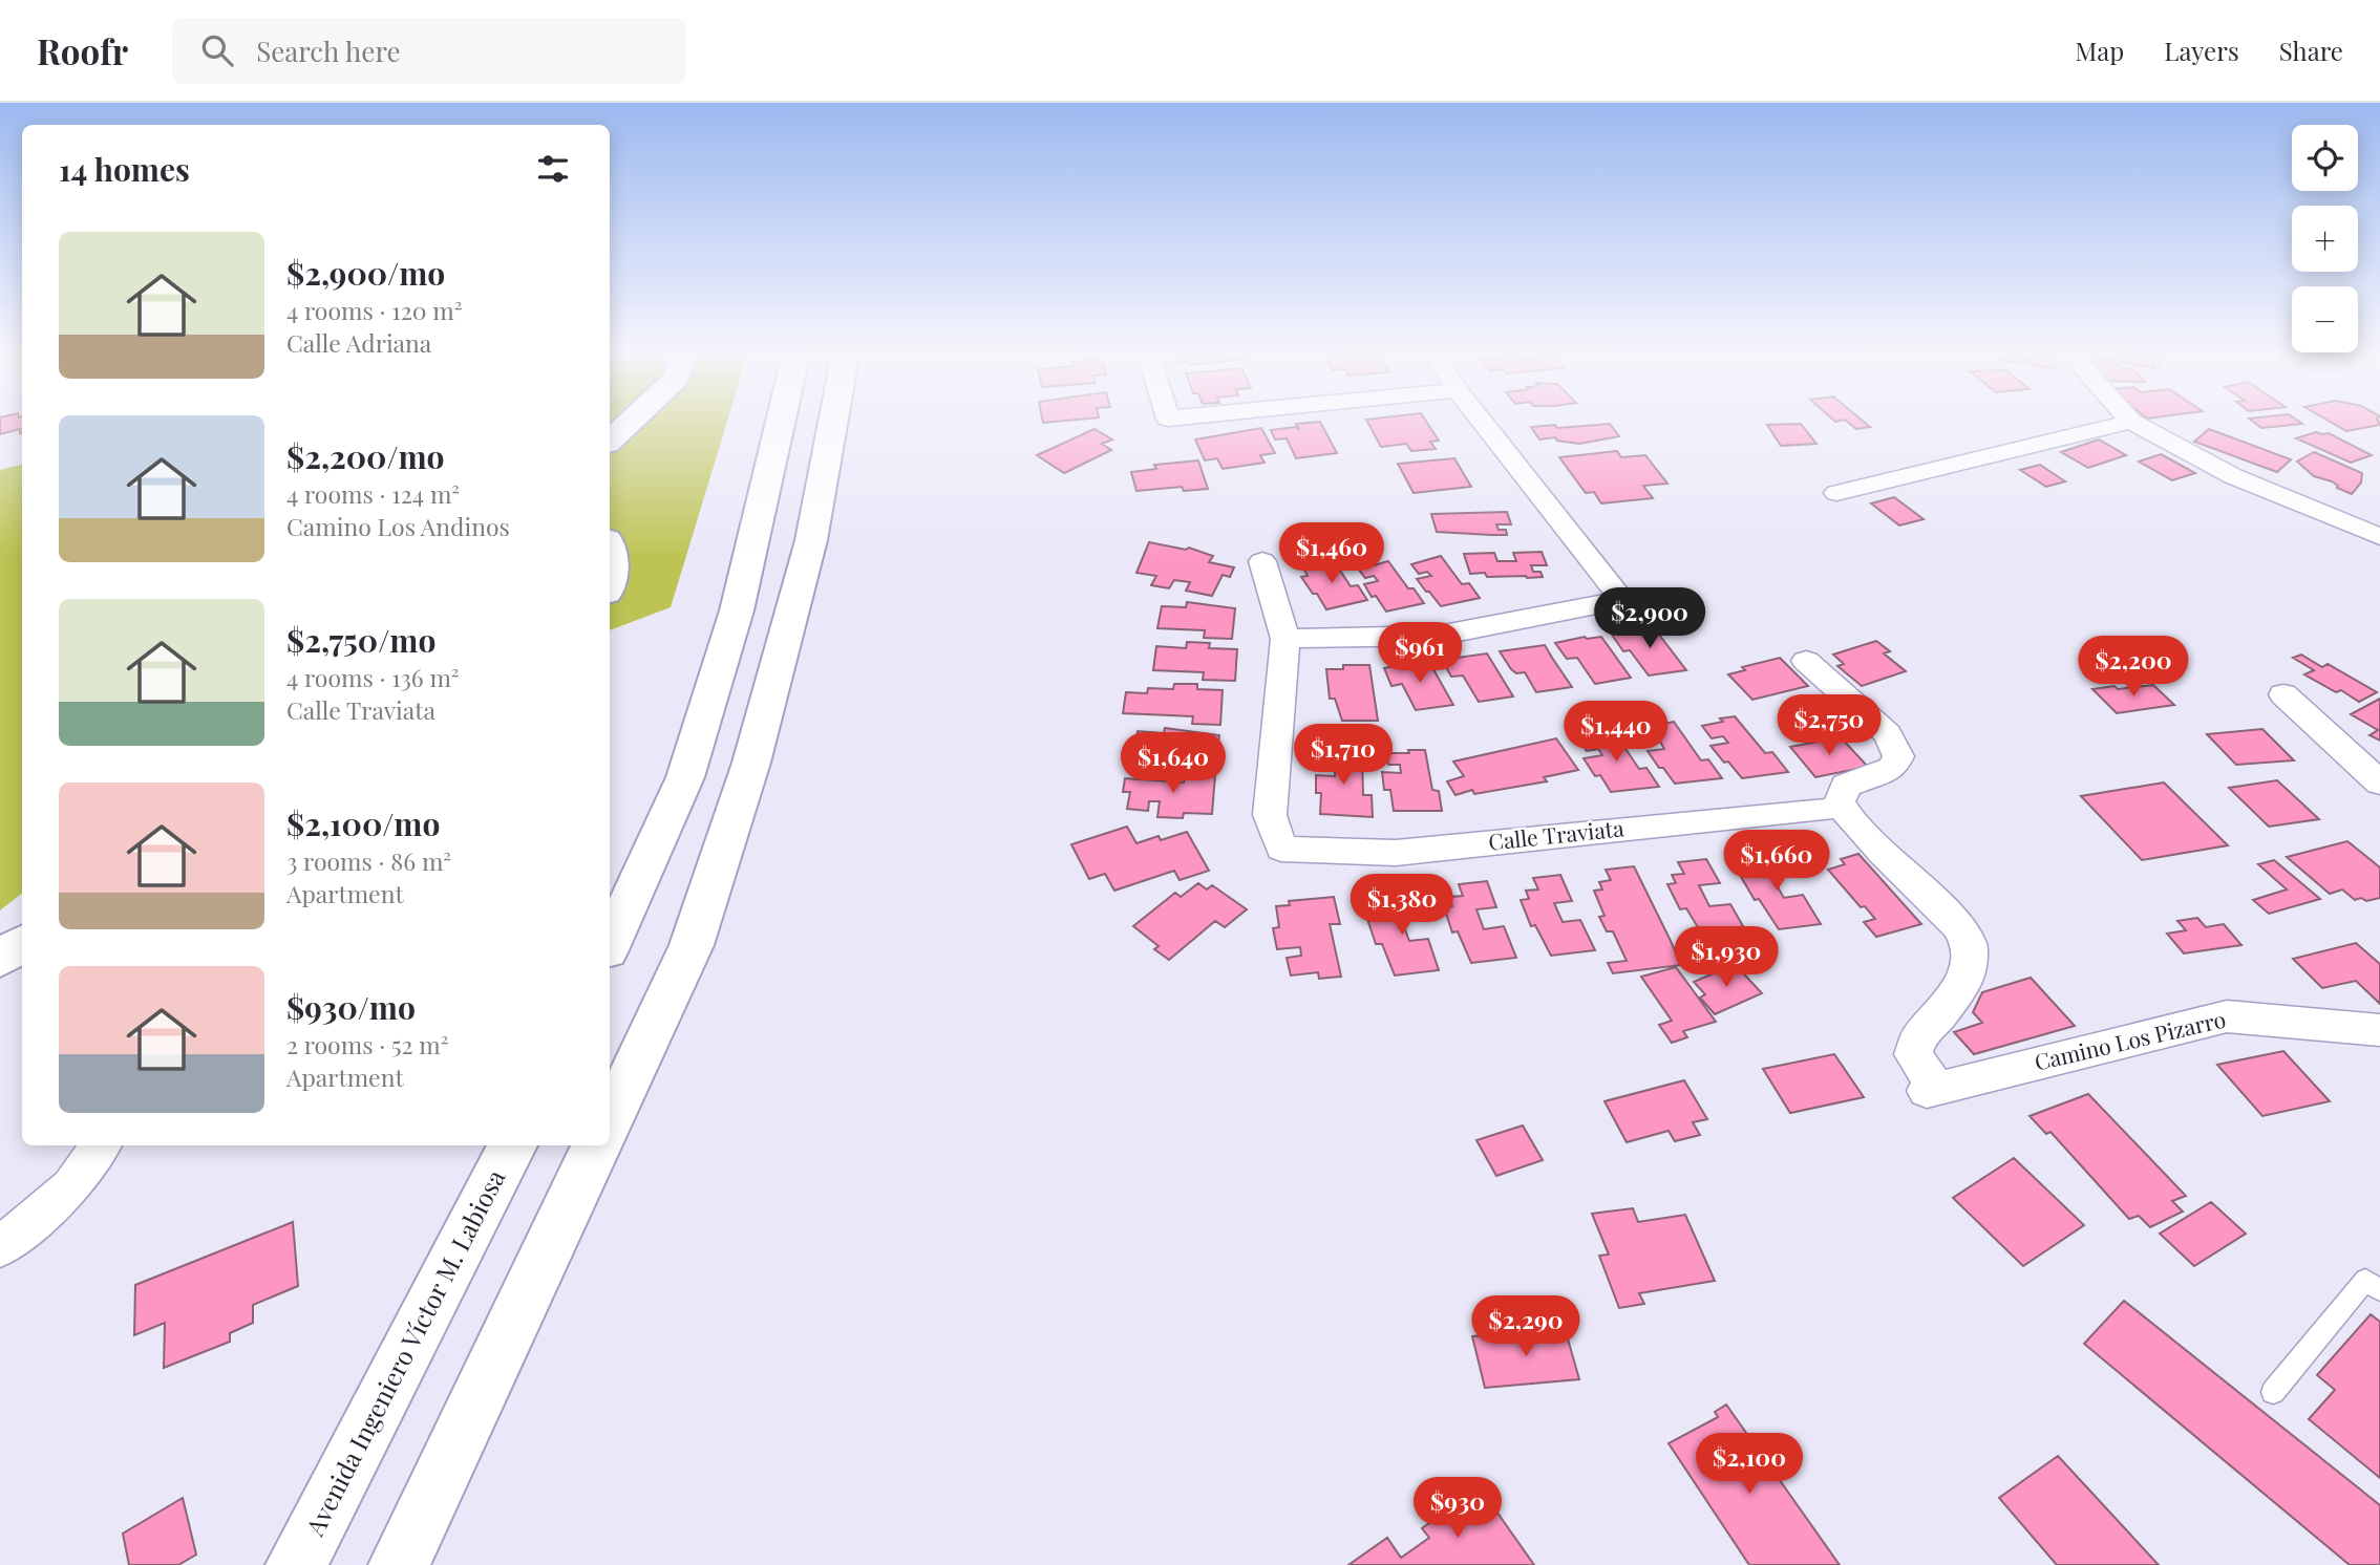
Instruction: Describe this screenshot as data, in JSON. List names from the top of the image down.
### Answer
{
  "streets": {
    "main road": ["Avenida Ingeniero Víctor M. Labiosa"],
    "street": ["Calle Traviata", "Camino Los Pizarro"]
  },
  "page": {
    "header": "Roofr",
    "search": "Search here",
    "nav": ["Map", "Layers", "Share"],
    "map_buttons": ["+", "−"],
    "heading": "14 homes",
    "list": [
      {
        "name": "$2,900/mo",
        "note": "4 rooms · 120 m² · Calle Adriana"
      },
      {
        "name": "$2,200/mo",
        "note": "4 rooms · 124 m² · Camino Los Andinos"
      },
      {
        "name": "$2,750/mo",
        "note": "4 rooms · 136 m² · Calle Traviata"
      },
      {
        "name": "$2,100/mo",
        "note": "3 rooms · 86 m² · Apartment"
      },
      {
        "name": "$930/mo",
        "note": "2 rooms · 52 m² · Apartment"
      }
    ],
    "price": [
      "$1,460",
      "$2,900",
      "$961",
      "$2,200",
      "$2,750",
      "$1,440",
      "$1,710",
      "$1,640",
      "$1,660",
      "$1,380",
      "$1,930",
      "$2,290",
      "$2,100",
      "$930"
    ]
  }
}
